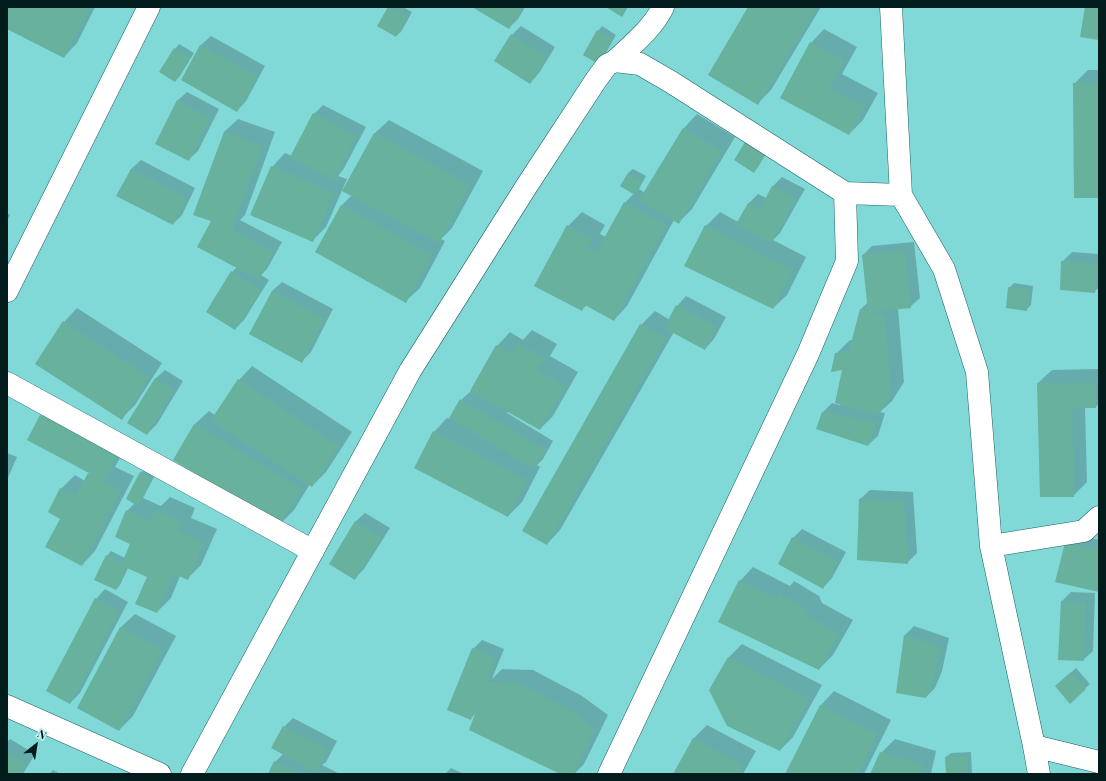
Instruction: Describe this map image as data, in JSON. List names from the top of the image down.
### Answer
{
  "north": "top right"
}
